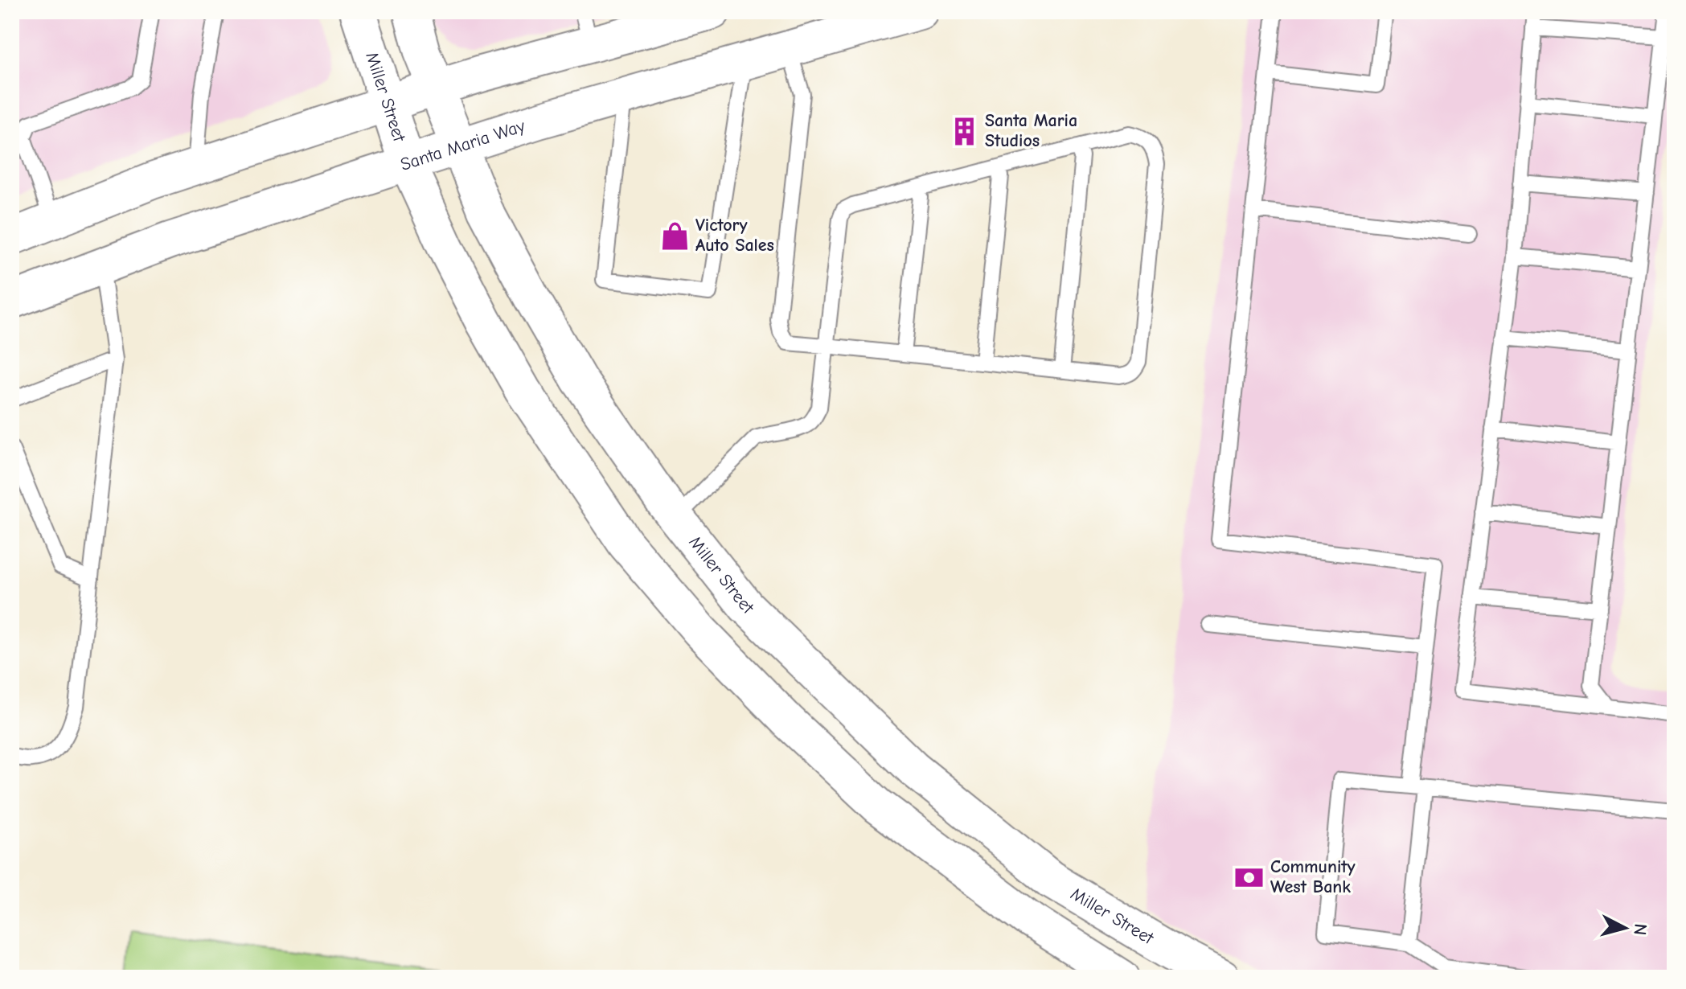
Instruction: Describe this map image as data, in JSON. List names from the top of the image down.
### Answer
{
  "streets": {
    "street": ["Miller Street", "Santa Maria Way"]
  },
  "crossings": [
    ["Miller Street", "Santa Maria Way"]
  ],
  "places": {
    "building": ["Santa Maria Studios"],
    "shop": ["Victory Auto Sales"],
    "bank": ["Community West Bank"]
  },
  "north": "right"
}
